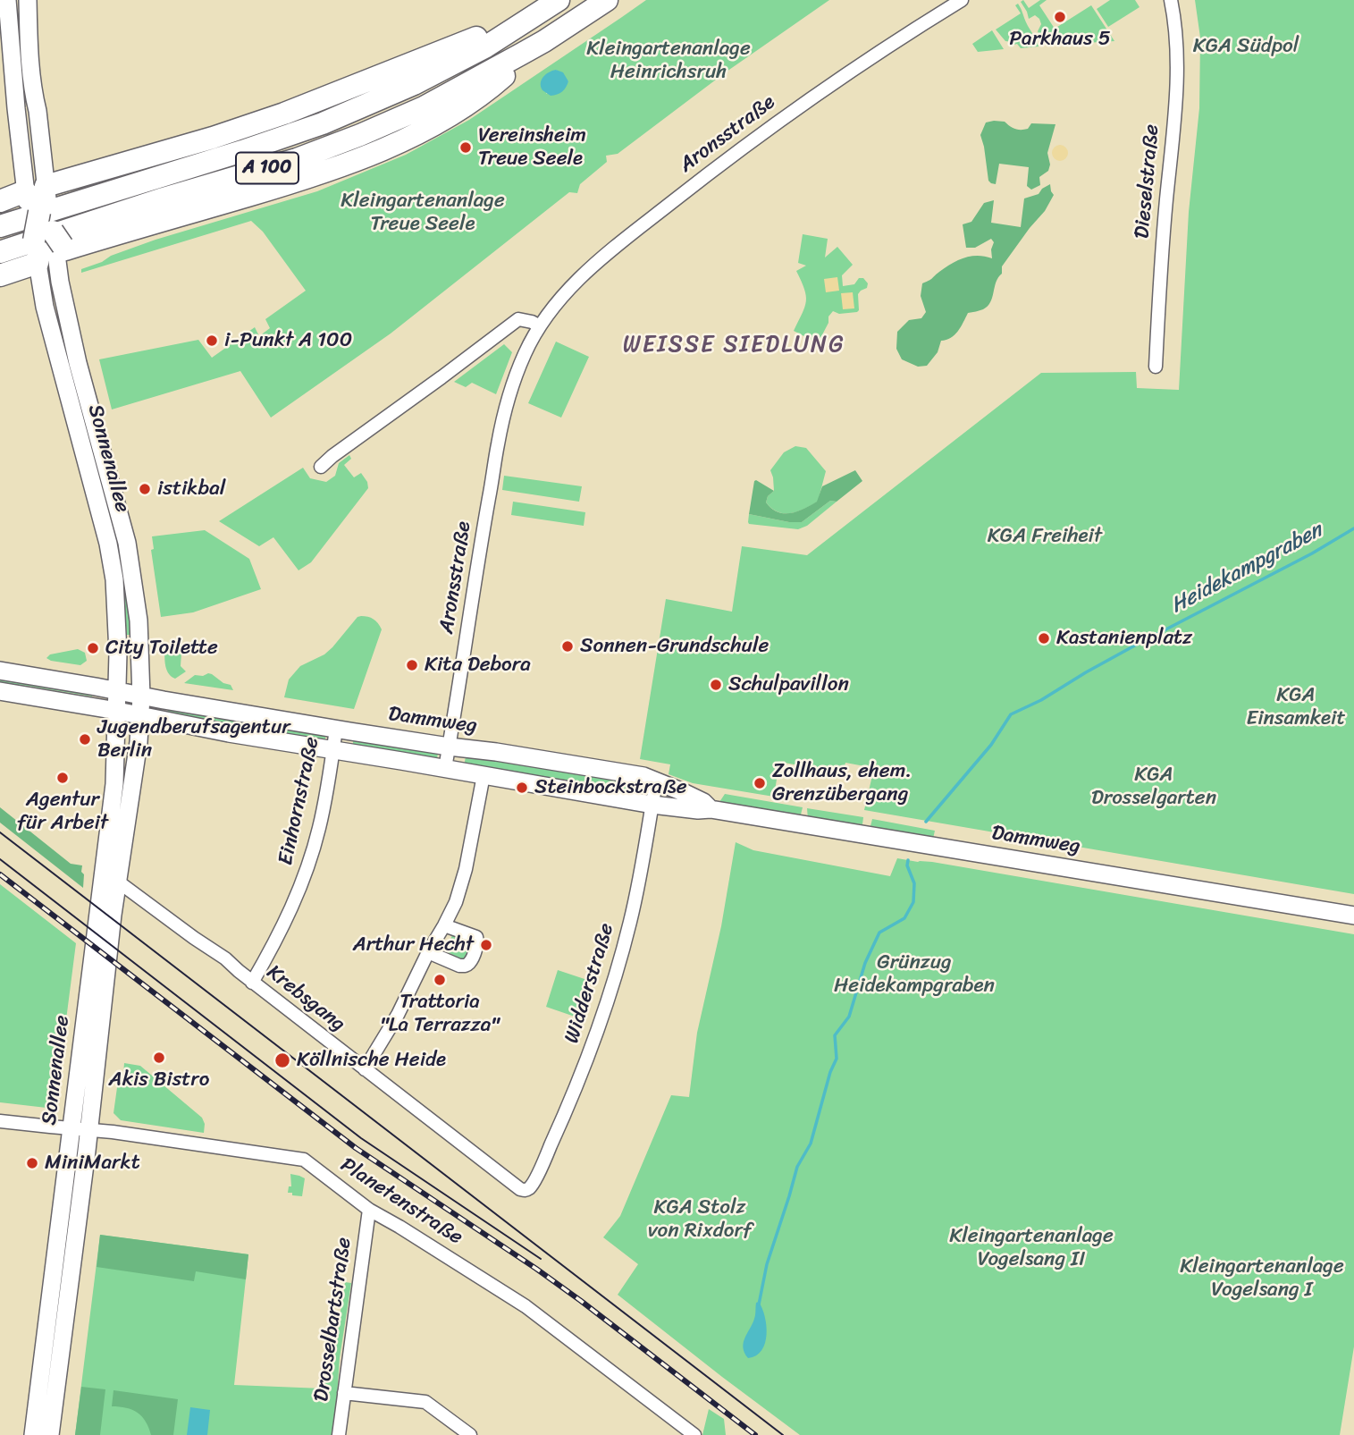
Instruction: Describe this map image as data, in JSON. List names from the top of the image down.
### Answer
{
  "streets": {
    "highway": ["A 100"],
    "main road": ["Sonnenallee", "Dammweg"],
    "street": [
      "Aronsstraße",
      "Dieselstraße",
      "Einhornstraße",
      "Widderstraße",
      "Krebsgang",
      "Planetenstraße",
      "Drosselbartstraße"
    ]
  },
  "crossings": [
    ["Aronsstraße", "Dammweg"],
    ["Sonnenallee", "Dammweg"],
    ["Sonnenallee", "Krebsgang"],
    ["Sonnenallee", "Planetenstraße"],
    ["Dammweg", "Einhornstraße"],
    ["Dammweg", "Widderstraße"],
    ["Einhornstraße", "Krebsgang"],
    ["Widderstraße", "Krebsgang"],
    ["Planetenstraße", "Drosselbartstraße"]
  ],
  "districts": ["WEISSE SIEDLUNG"],
  "water": ["Heidekampgraben"],
  "parks": [
    "KGA Südpol",
    "Kleingartenanlage Heinrichsruh",
    "Kleingartenanlage Treue Seele",
    "KGA Freiheit",
    "KGA Einsamkeit",
    "KGA Drosselgarten",
    "Grünzug Heidekampgraben",
    "KGA Stolz von Rixdorf",
    "Kleingartenanlage Vogelsang II",
    "Kleingartenanlage Vogelsang I"
  ],
  "places": [
    "Parkhaus 5",
    "Vereinsheim Treue Seele",
    "i-Punkt A 100",
    "istikbal",
    "Kastanienplatz",
    "Sonnen-Grundschule",
    "City Toilette",
    "Kita Debora",
    "Schulpavillon",
    "Jugendberufsagentur Berlin",
    "Agentur für Arbeit",
    "Zollhaus, ehem. Grenzübergang",
    "Steinbockstraße",
    "Arthur Hecht",
    "Trattoria \"La Terrazza\"",
    "Akis Bistro",
    "Köllnische Heide",
    "MiniMarkt"
  ]
}
